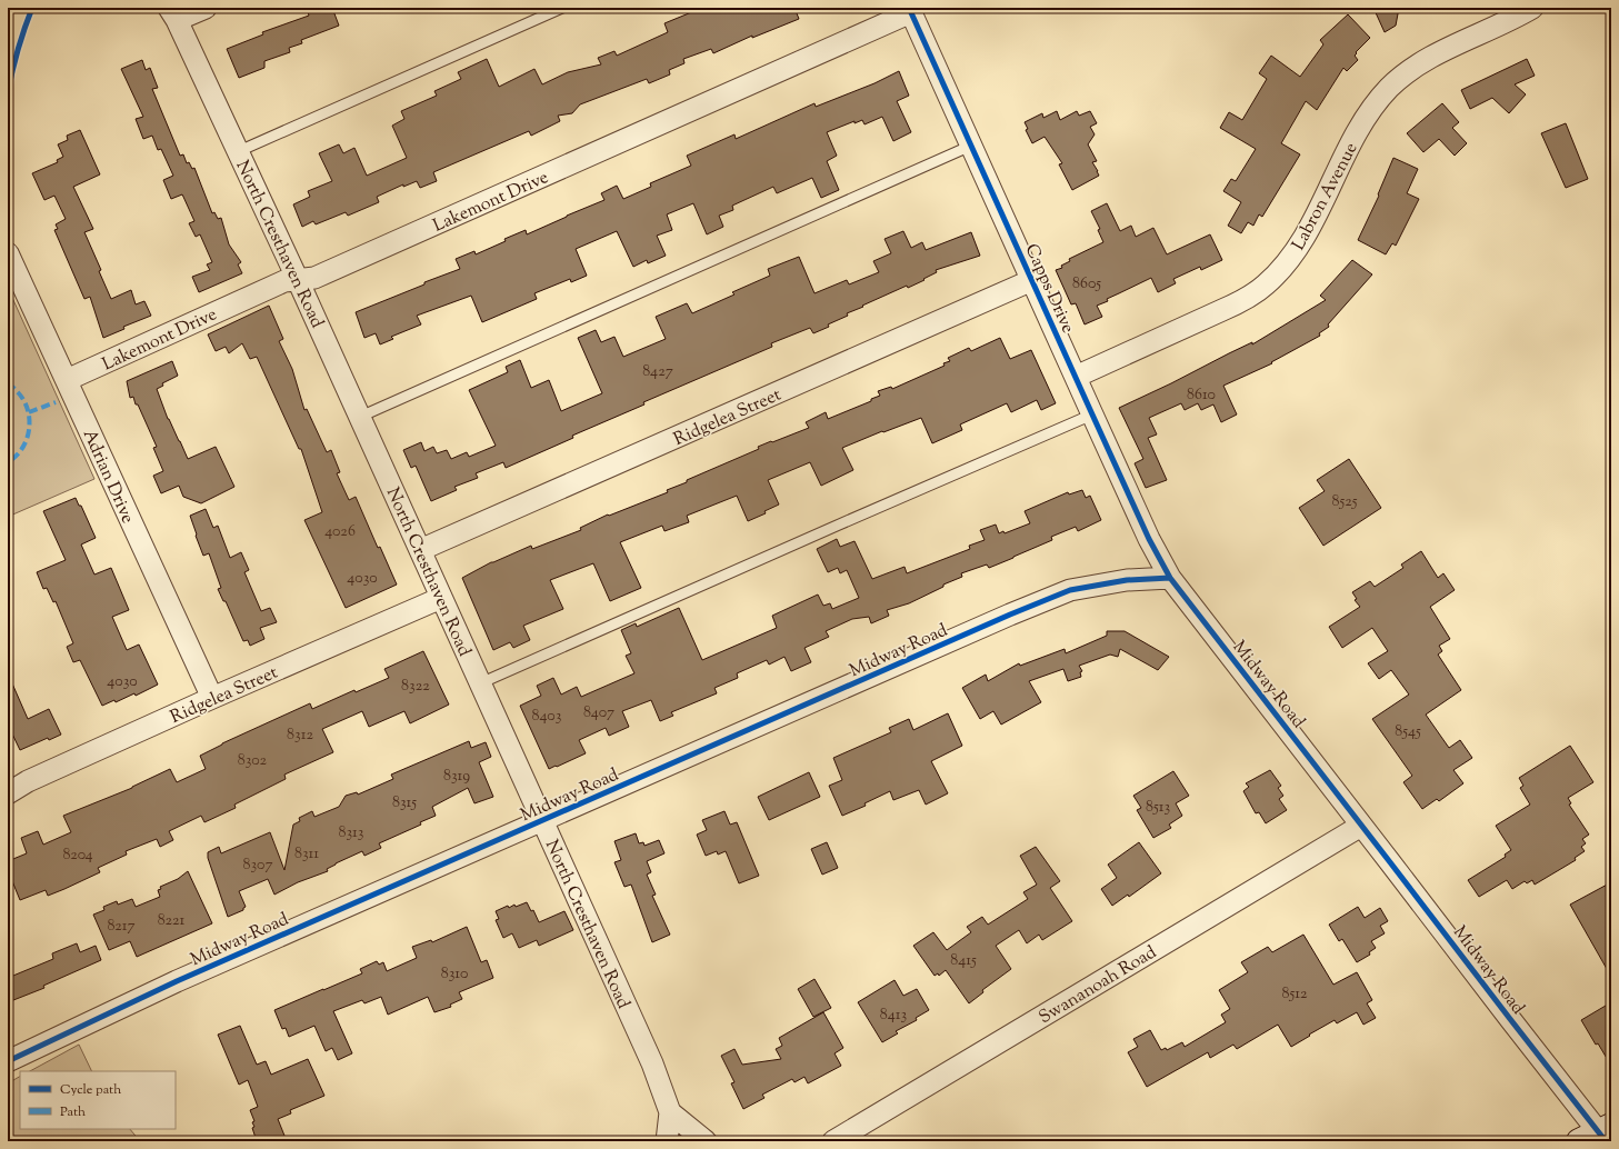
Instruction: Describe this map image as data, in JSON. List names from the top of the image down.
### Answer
{
  "streets": {
    "street": [
      "Labron Avenue",
      "Lakemont Drive",
      "North Cresthaven Road",
      "Capps Drive",
      "Ridgelea Street",
      "Adrian Drive",
      "Midway Road",
      "Swananoah Road"
    ]
  },
  "crossings": [
    ["Labron Avenue", "Capps Drive"],
    ["Lakemont Drive", "North Cresthaven Road"],
    ["Lakemont Drive", "Capps Drive"],
    ["Lakemont Drive", "Adrian Drive"],
    ["North Cresthaven Road", "Ridgelea Street"],
    ["North Cresthaven Road", "Midway Road"],
    ["Capps Drive", "Ridgelea Street"],
    ["Capps Drive", "Midway Road"],
    ["Ridgelea Street", "Adrian Drive"],
    ["Midway Road", "Swananoah Road"]
  ],
  "house_numbers": [
    "8605",
    "8427",
    "8610",
    "8525",
    "4026",
    "4030",
    "4030",
    "8322",
    "8407",
    "8403",
    "8545",
    "8312",
    "8302",
    "8319",
    "8315",
    "8513",
    "8313",
    "8311",
    "8204",
    "8307",
    "8221",
    "8217",
    "8415",
    "8310",
    "8512",
    "8413"
  ],
  "legend": ["Cycle path", "Path"]
}
